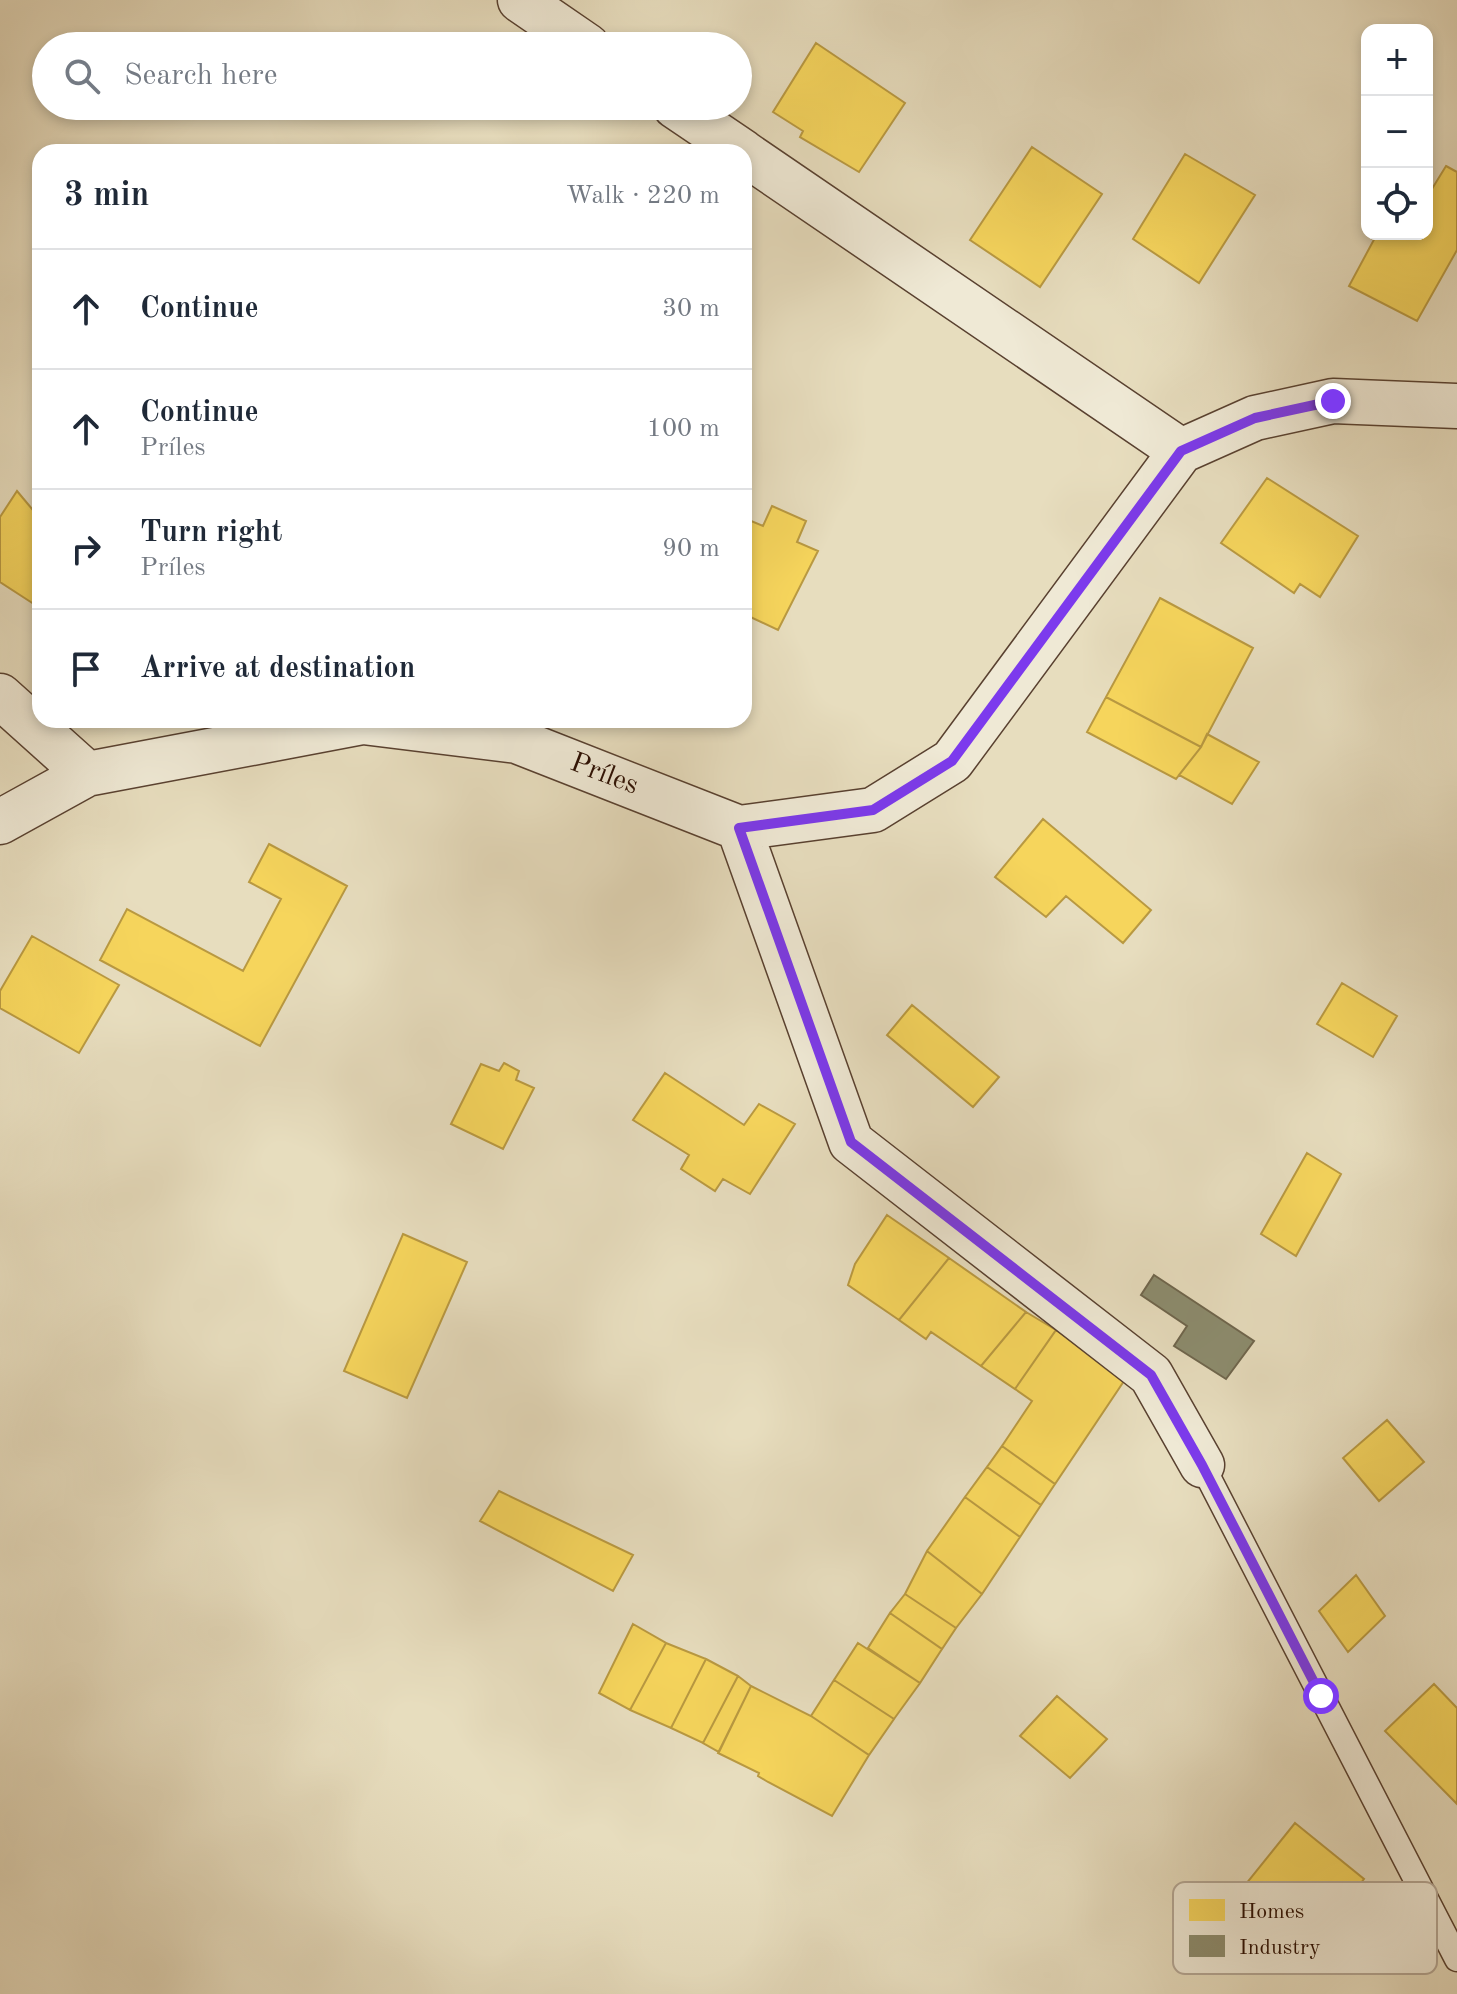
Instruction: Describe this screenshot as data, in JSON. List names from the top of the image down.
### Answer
{
  "streets": {
    "street": ["Príles"]
  },
  "legend": ["Homes", "Industry"],
  "page": {
    "map_buttons": ["+", "−"],
    "search": "Search here",
    "heading": ["3 min", "Walk · 220 m"],
    "list": [
      ["Continue", "30 m"],
      ["Continue", "Príles", "100 m"],
      ["Turn right", "Príles", "90 m"],
      "Arrive at destination"
    ]
  }
}
